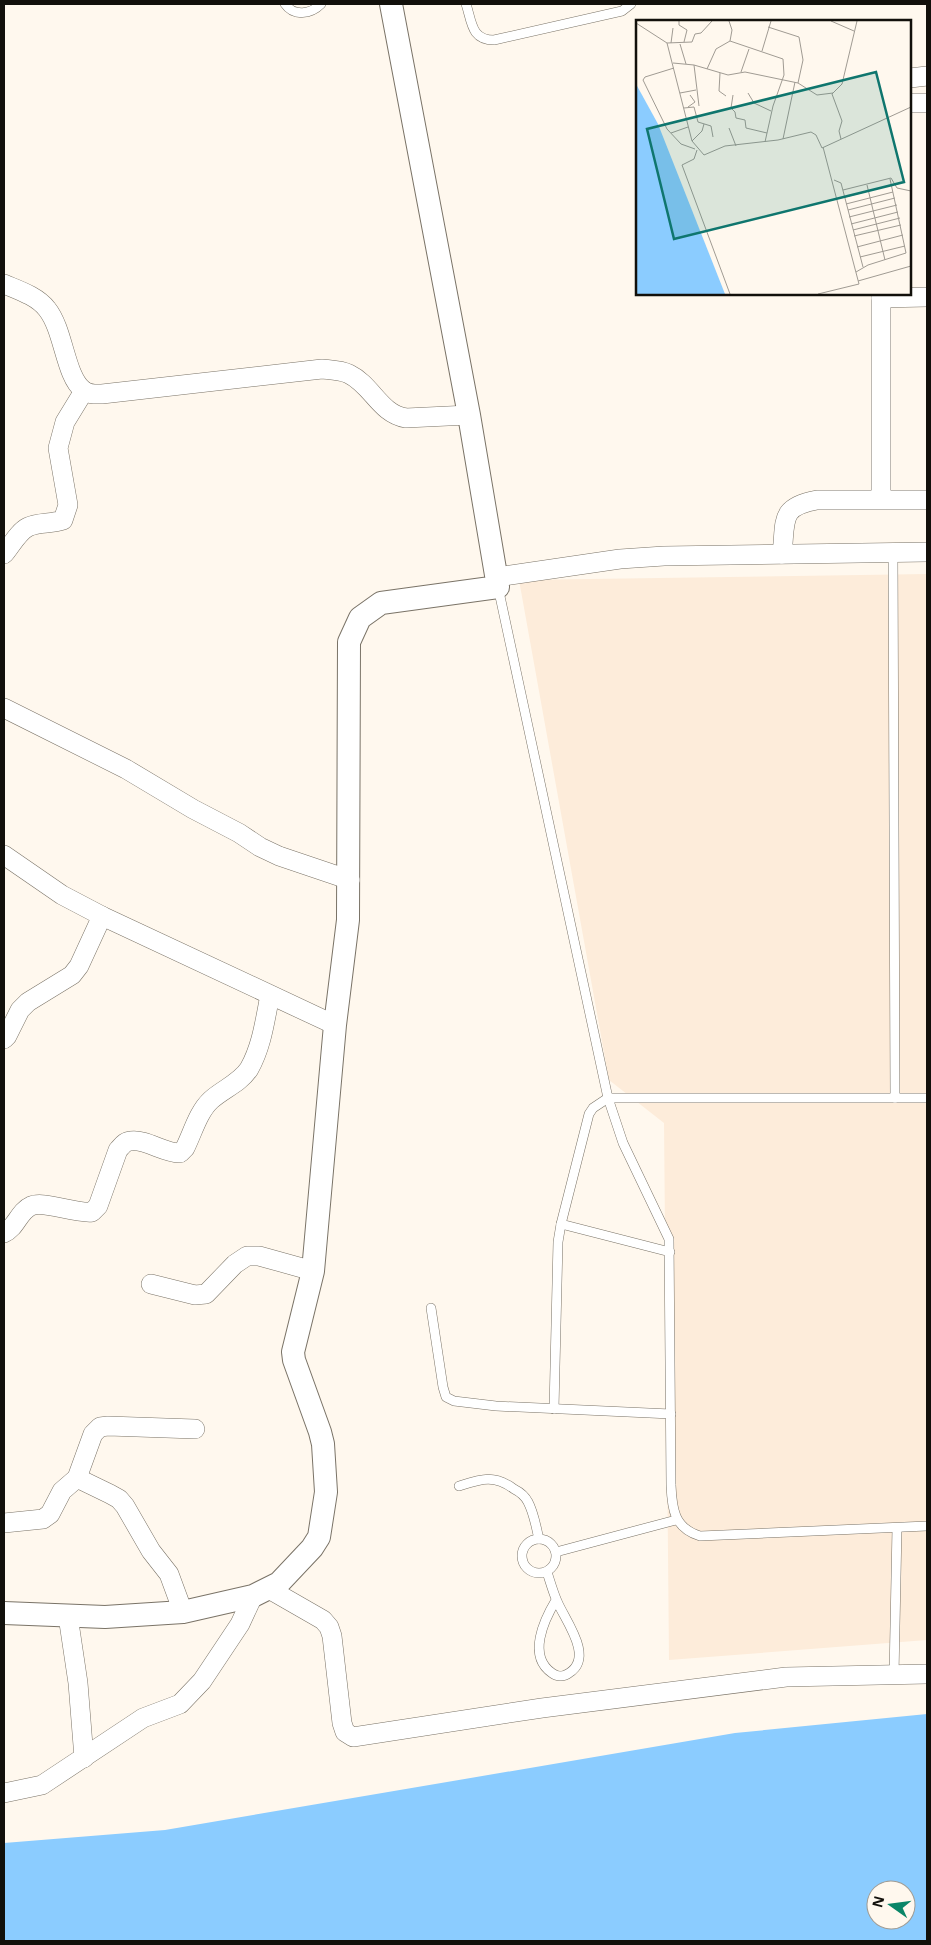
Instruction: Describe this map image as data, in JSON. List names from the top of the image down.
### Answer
{
  "north": "left"
}
